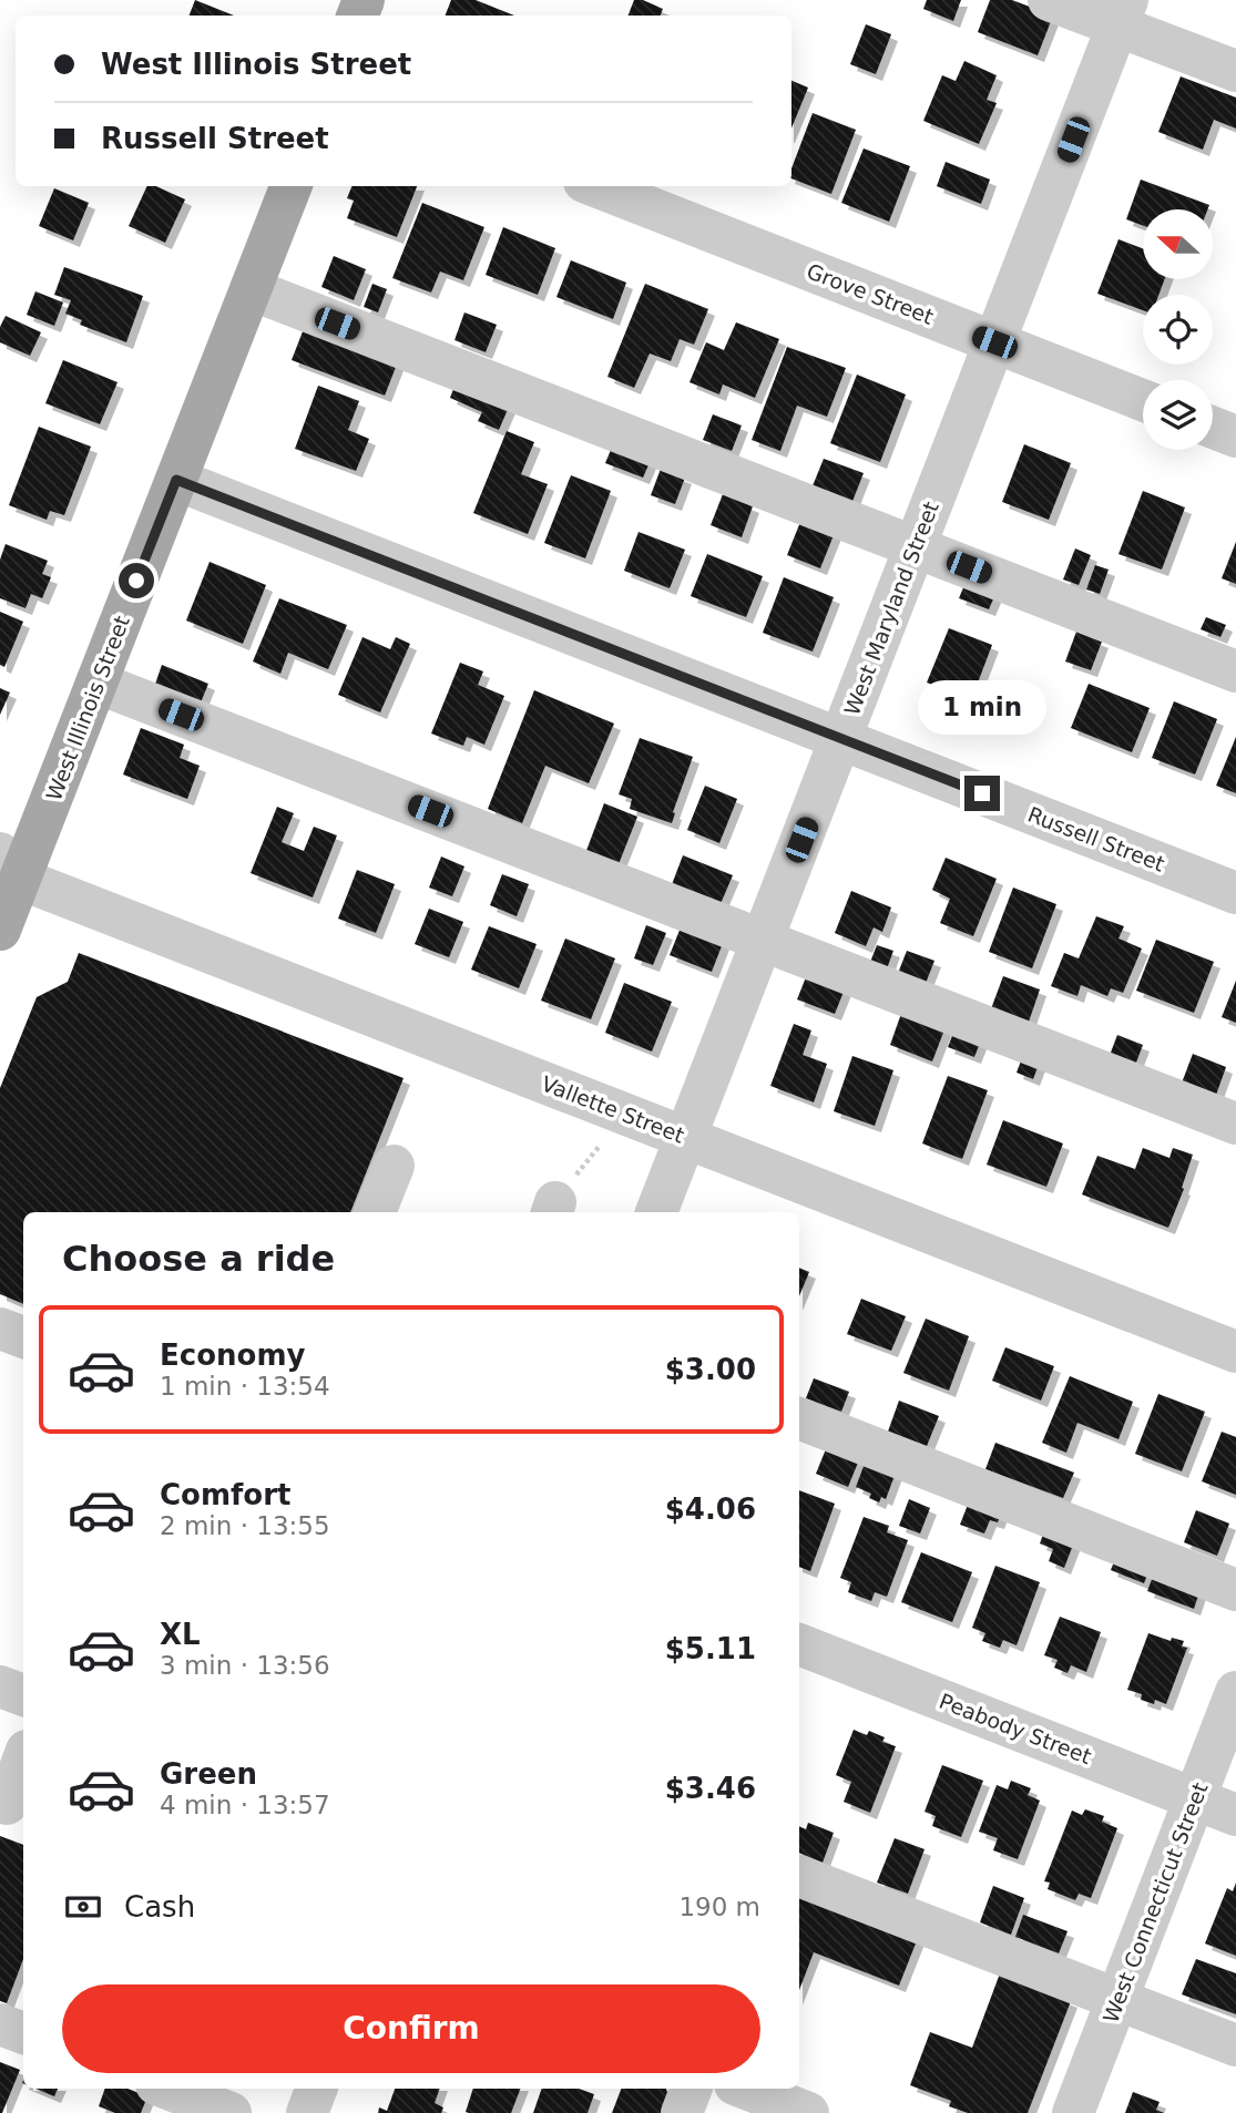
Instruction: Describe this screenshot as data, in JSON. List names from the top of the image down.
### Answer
{
  "streets": {
    "main road": ["West Illinois Street"],
    "street": [
      "Grove Street",
      "West Maryland Street",
      "Russell Street",
      "Vallette Street",
      "Peabody Street",
      "West Connecticut Street"
    ]
  },
  "crossings": [
    ["Grove Street", "West Maryland Street"],
    ["West Maryland Street", "Russell Street"],
    ["West Maryland Street", "Vallette Street"],
    ["West Illinois Street", "Russell Street"],
    ["West Illinois Street", "Vallette Street"],
    ["Peabody Street", "West Connecticut Street"]
  ],
  "north": "left",
  "page": {
    "banner": ["West Illinois Street", "Russell Street"],
    "bubble": "1 min",
    "heading": "Choose a ride",
    "list": [
      {
        "name": "Economy",
        "note": "1 min · 13:54",
        "value": "$3.00"
      },
      {
        "name": "Comfort",
        "note": "2 min · 13:55",
        "value": "$4.06"
      },
      {
        "name": "XL",
        "note": "3 min · 13:56",
        "value": "$5.11"
      },
      {
        "name": "Green",
        "note": "4 min · 13:57",
        "value": "$3.46"
      }
    ],
    "pay": ["Cash", "190 m"],
    "buttons": "Confirm"
  }
}
